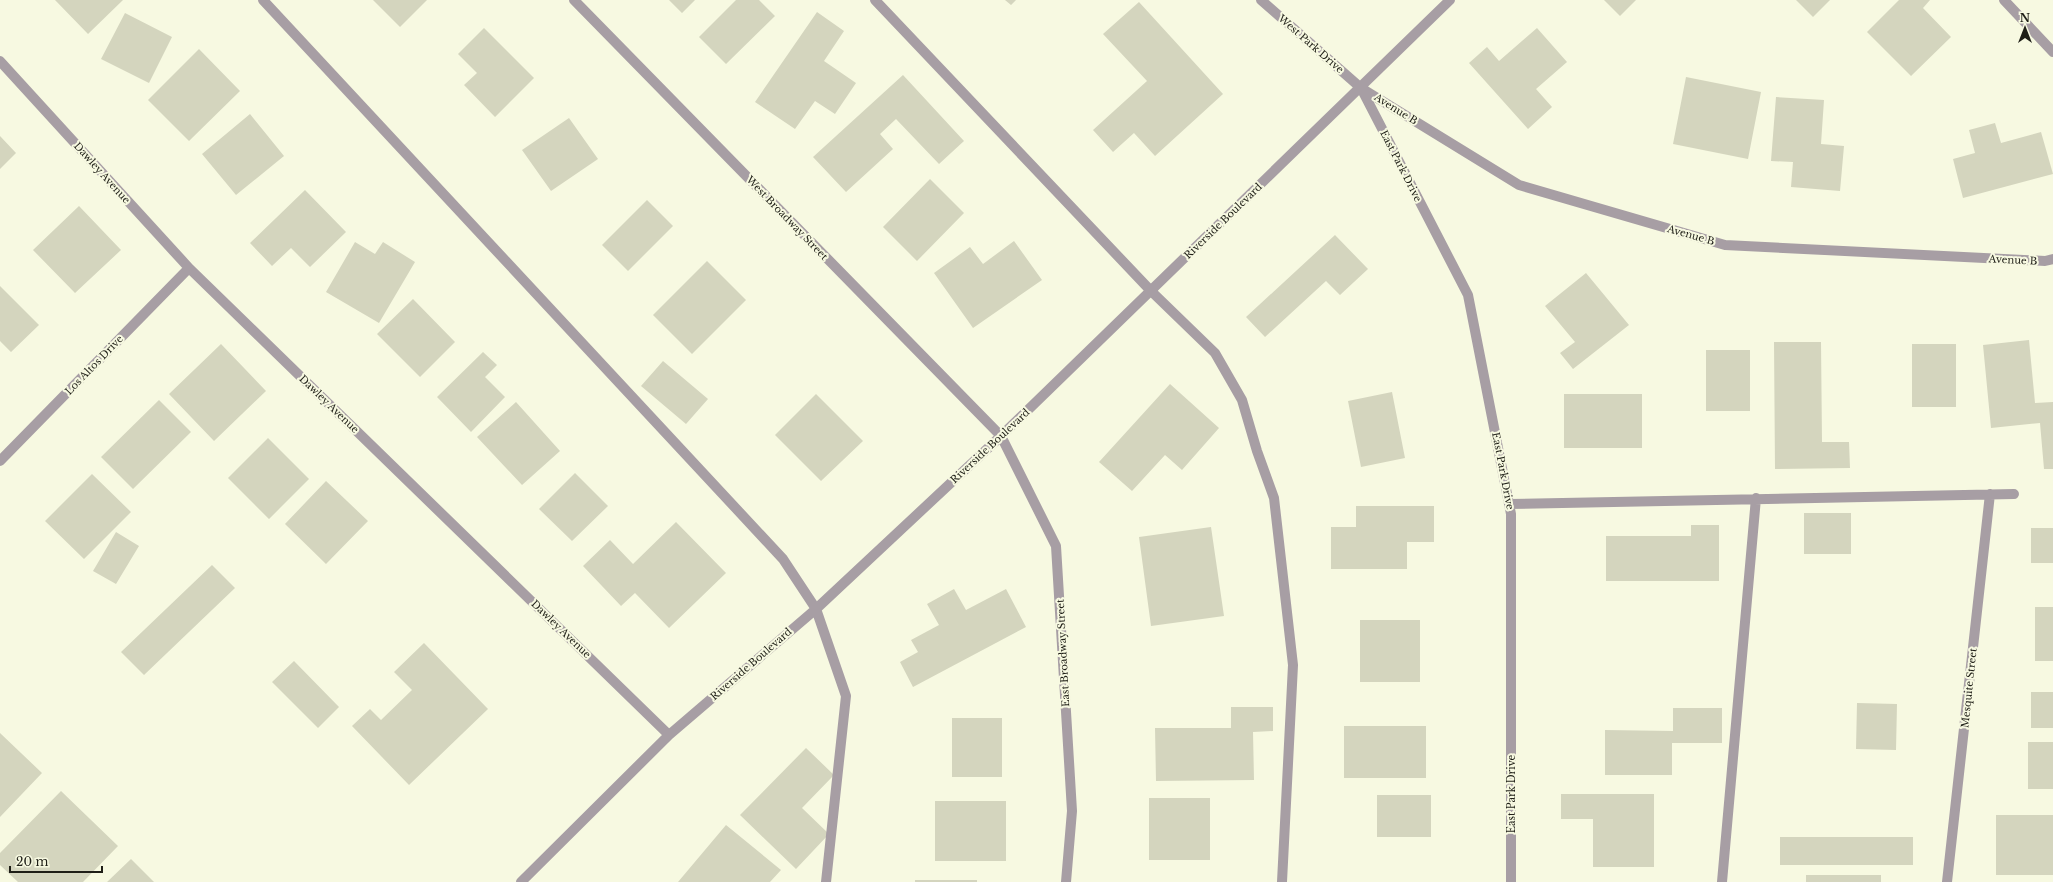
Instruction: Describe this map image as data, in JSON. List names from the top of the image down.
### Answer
{
  "streets": {
    "street": [
      "West Park Drive",
      "Avenue B",
      "East Park Drive",
      "Dawley Avenue",
      "West Broadway Street",
      "Riverside Boulevard",
      "Los Altos Drive",
      "East Broadway Street",
      "Mesquite Street"
    ]
  },
  "crossings": [
    ["West Park Drive", "Avenue B"],
    ["West Park Drive", "East Park Drive"],
    ["West Park Drive", "Riverside Boulevard"],
    ["Avenue B", "East Park Drive"],
    ["Avenue B", "Riverside Boulevard"],
    ["East Park Drive", "Riverside Boulevard"],
    ["Dawley Avenue", "Riverside Boulevard"],
    ["Dawley Avenue", "Los Altos Drive"],
    ["West Broadway Street", "Riverside Boulevard"],
    ["West Broadway Street", "East Broadway Street"],
    ["Riverside Boulevard", "East Broadway Street"]
  ],
  "scale_bar": "20 m",
  "north": "top"
}
